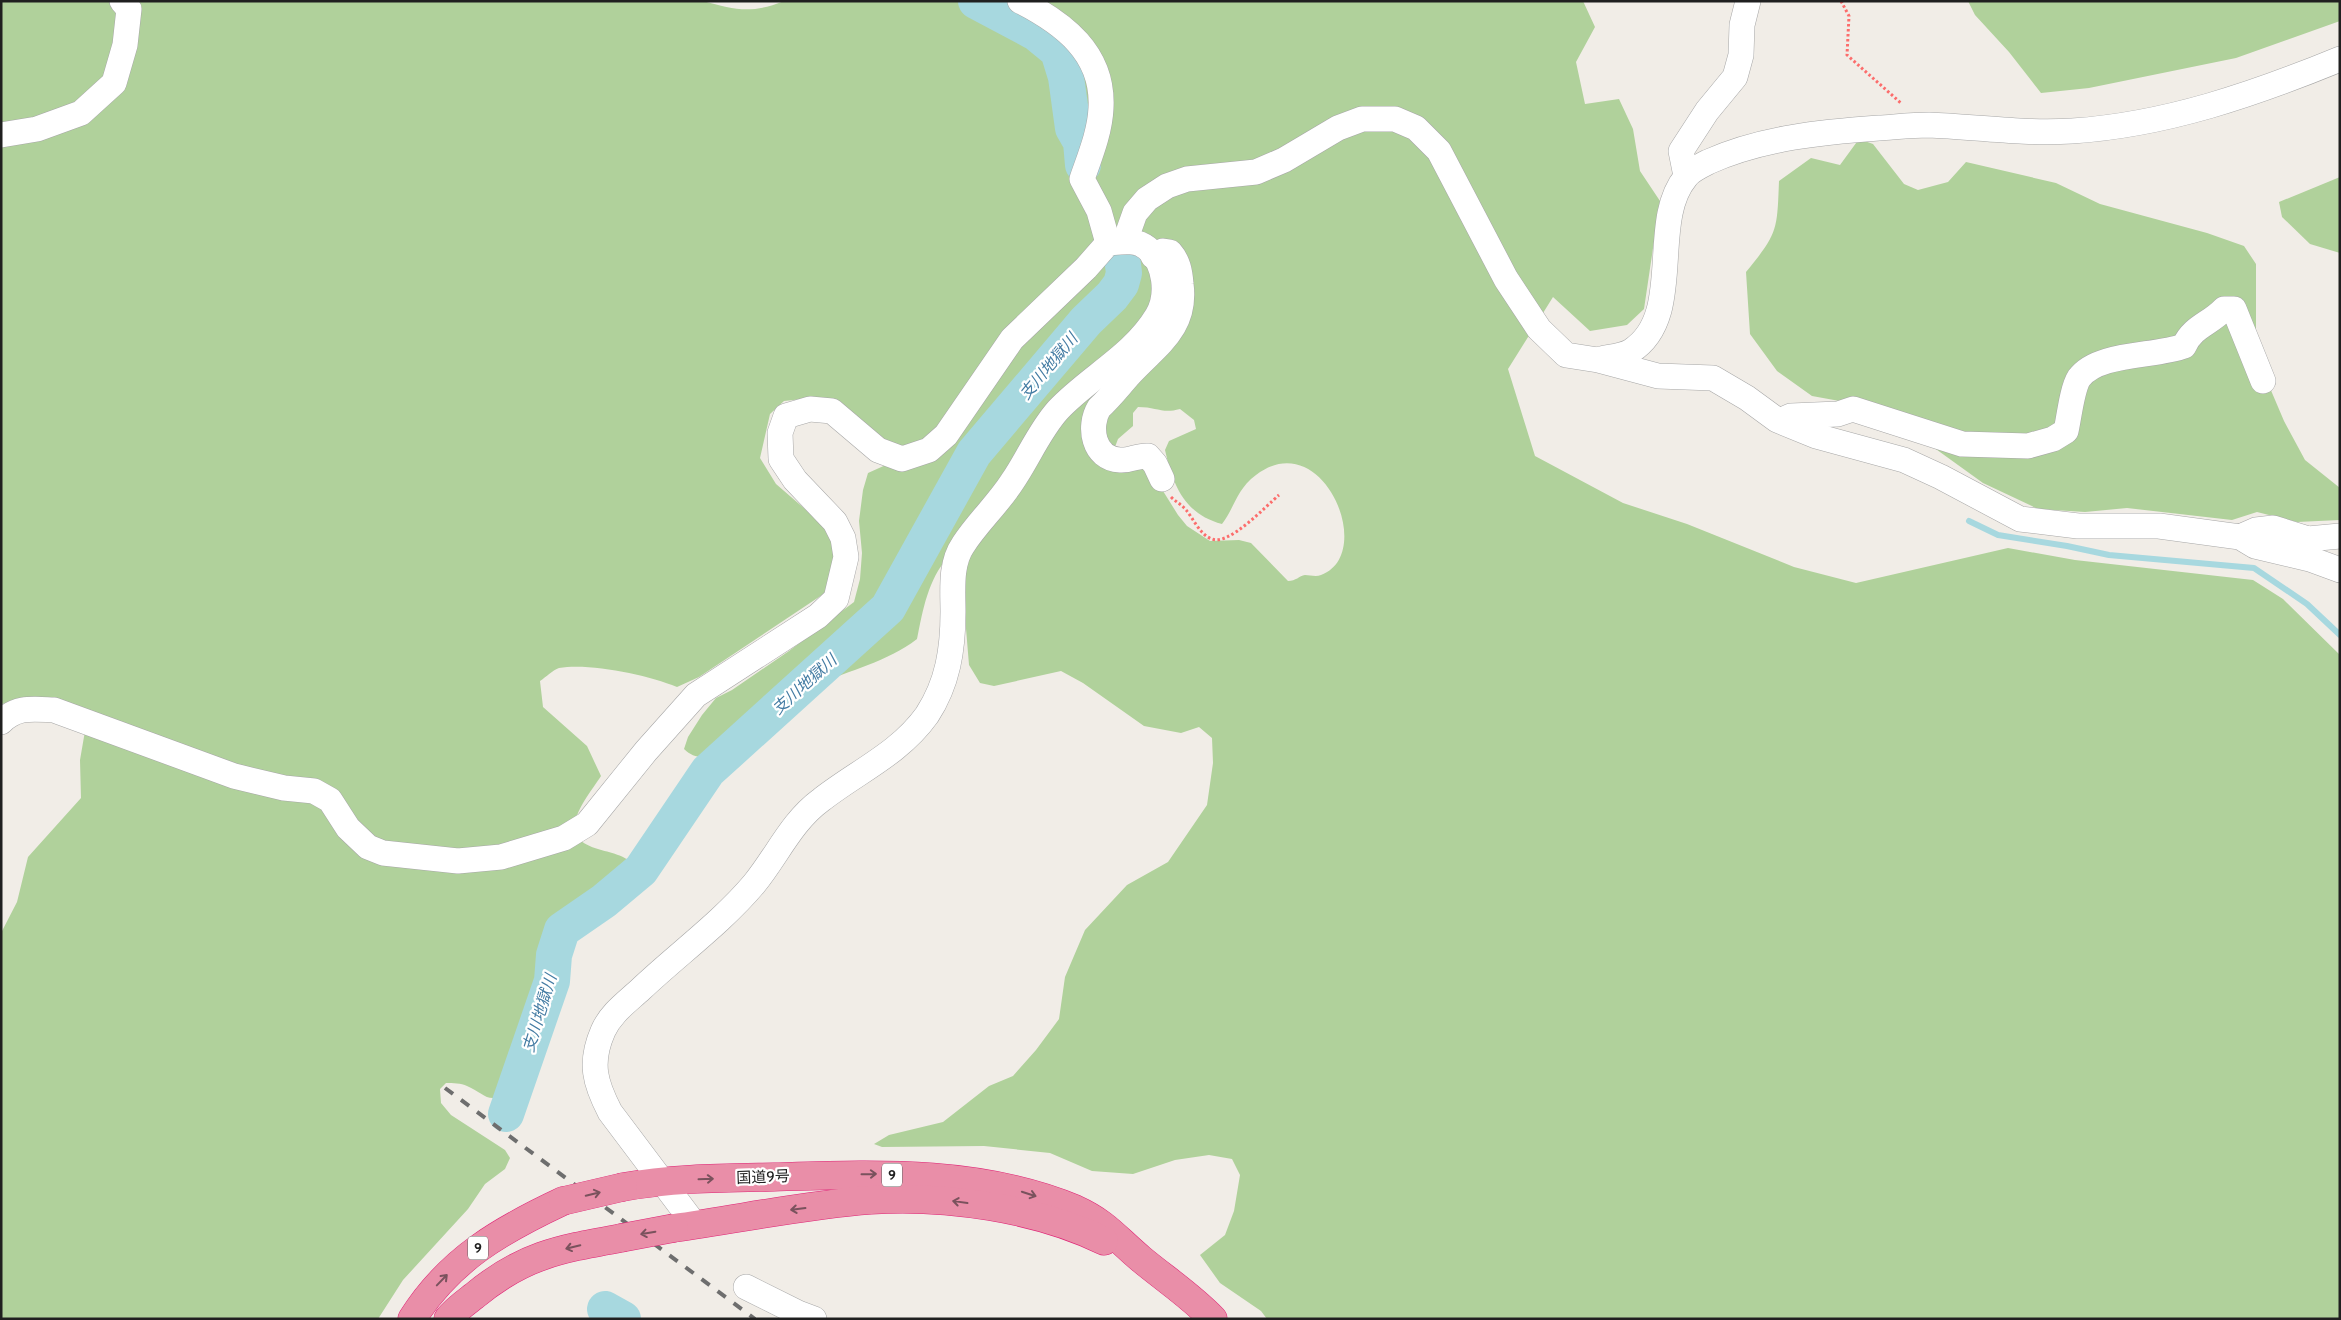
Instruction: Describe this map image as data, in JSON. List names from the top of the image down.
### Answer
{
  "streets": {
    "highway": ["9", "国道9号"]
  },
  "water": ["支川地獄川"]
}
